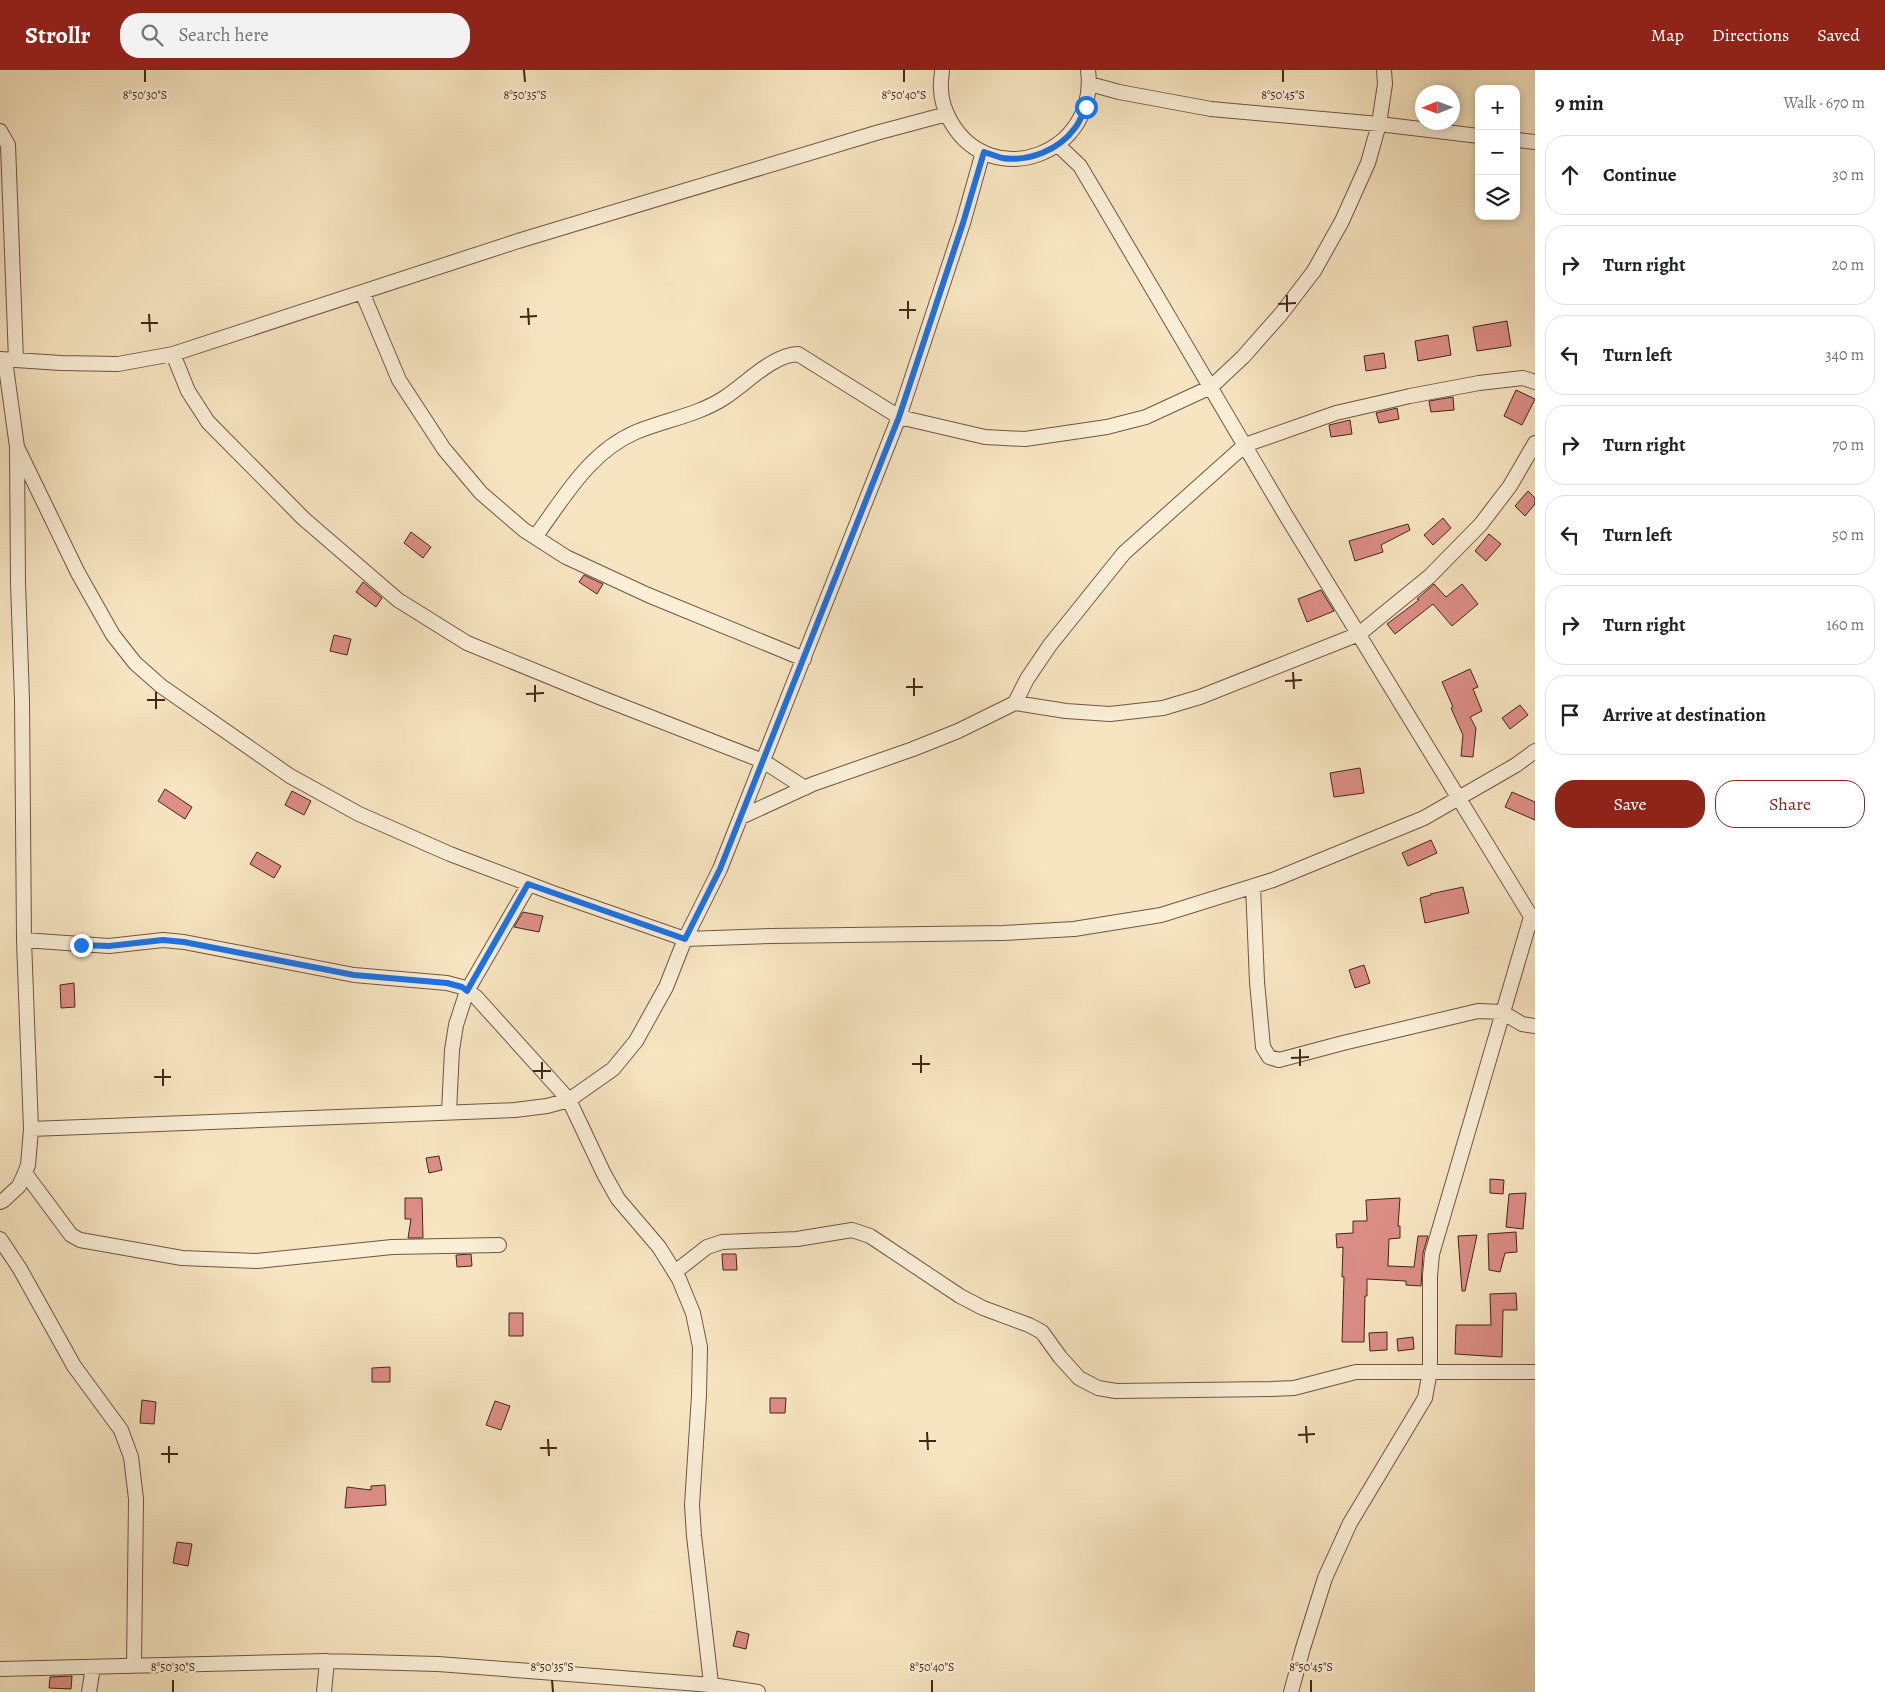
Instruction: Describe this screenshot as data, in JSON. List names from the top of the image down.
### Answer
{
  "north": "left",
  "page": {
    "header": "Strollr",
    "search": "Search here",
    "nav": ["Map", "Directions", "Saved"],
    "heading": ["9 min", "Walk · 670 m"],
    "map_buttons": ["+", "−"],
    "list": [
      ["Continue", "30 m"],
      ["Turn right", "20 m"],
      ["Turn left", "340 m"],
      ["Turn right", "70 m"],
      ["Turn left", "50 m"],
      ["Turn right", "160 m"],
      "Arrive at destination"
    ],
    "buttons": ["Save", "Share"]
  },
  "coordinates": [
    "8°50'30\"S",
    "8°50'35\"S",
    "8°50'40\"S",
    "8°50'45\"S"
  ]
}
